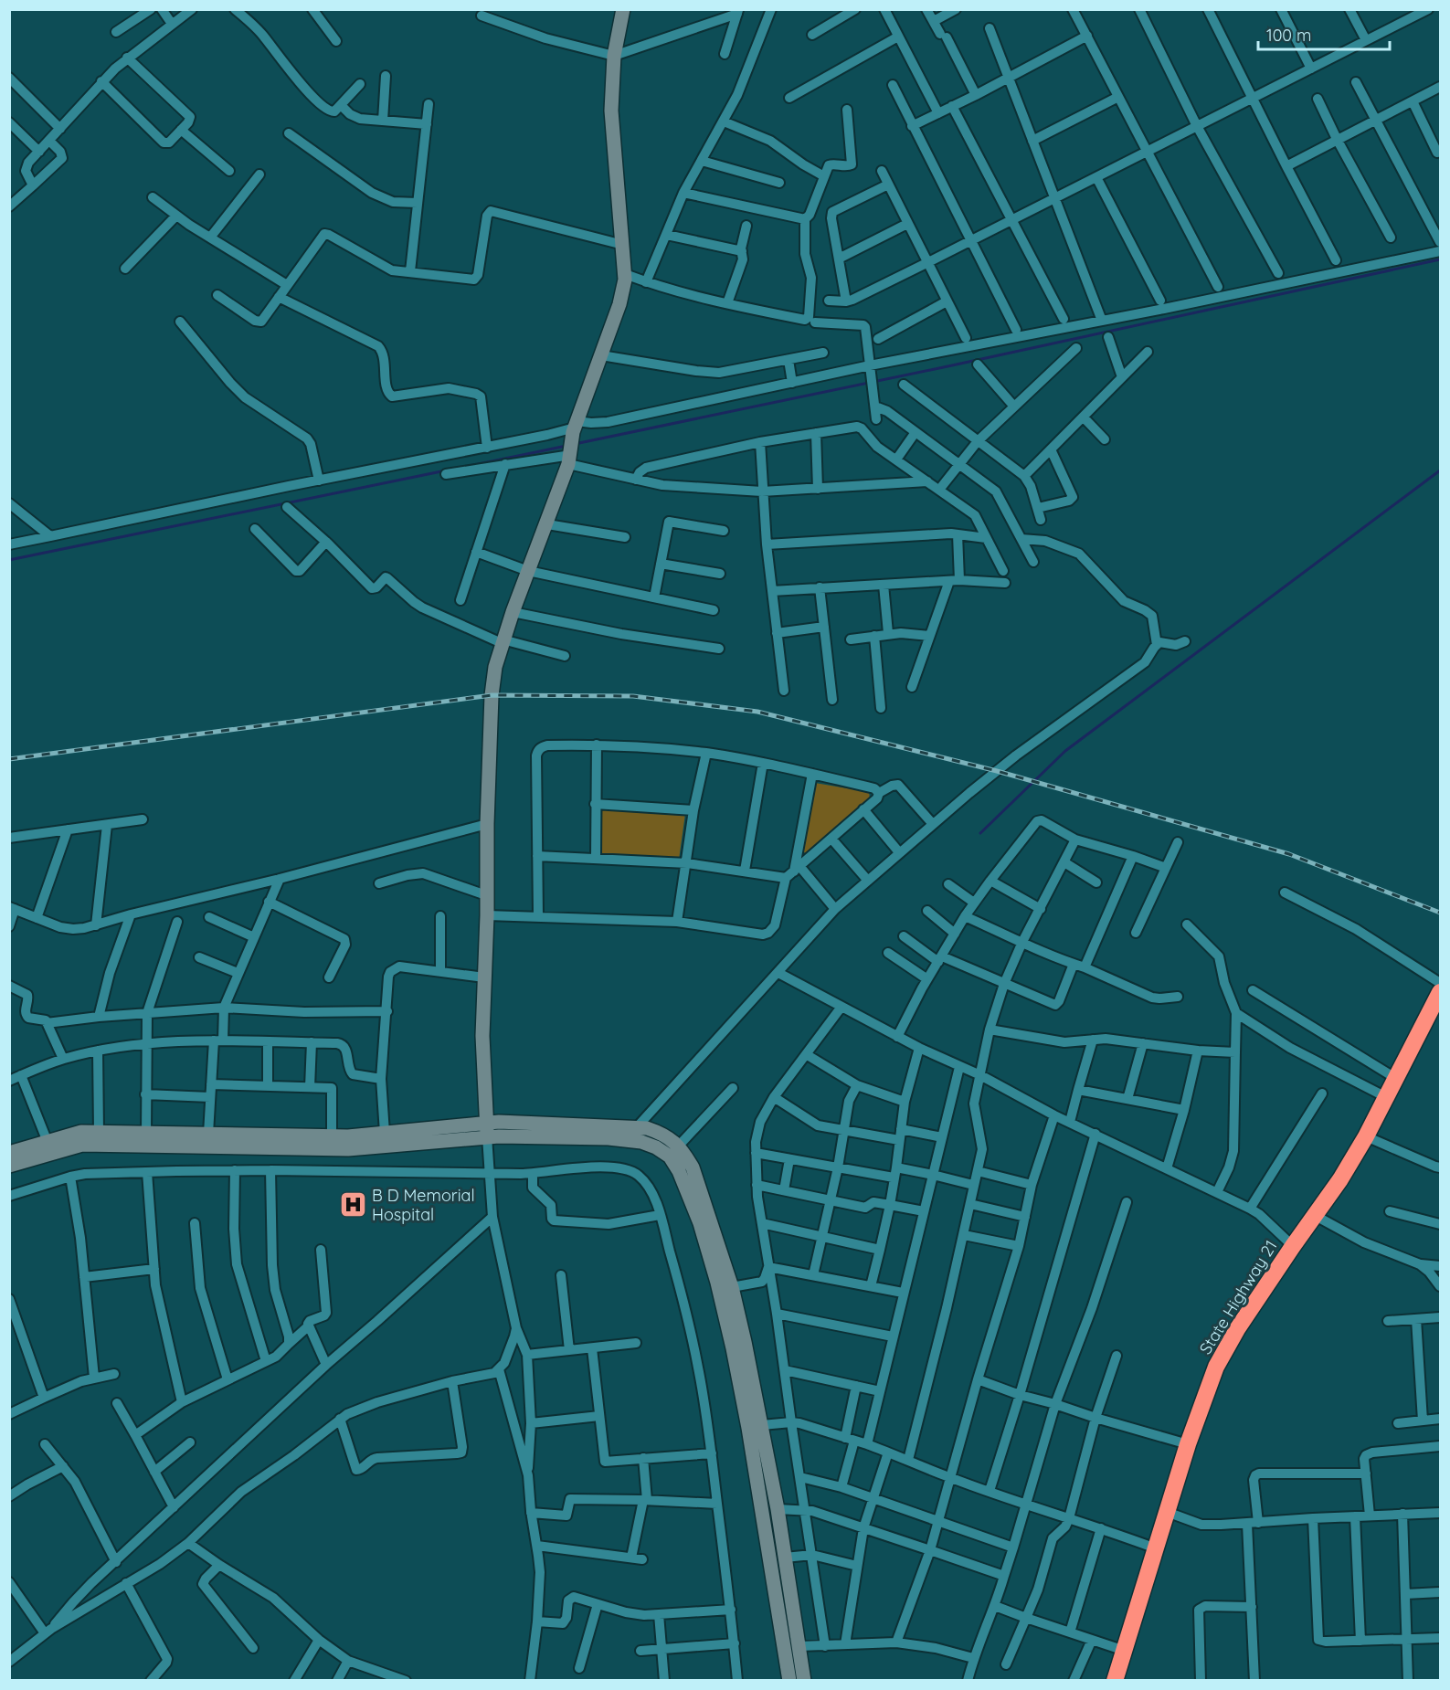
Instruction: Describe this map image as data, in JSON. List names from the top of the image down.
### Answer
{
  "streets": {
    "highway": ["State Highway 21"]
  },
  "places": {
    "hospital": ["B D Memorial Hospital"]
  },
  "scale_bar": "100 m"
}
